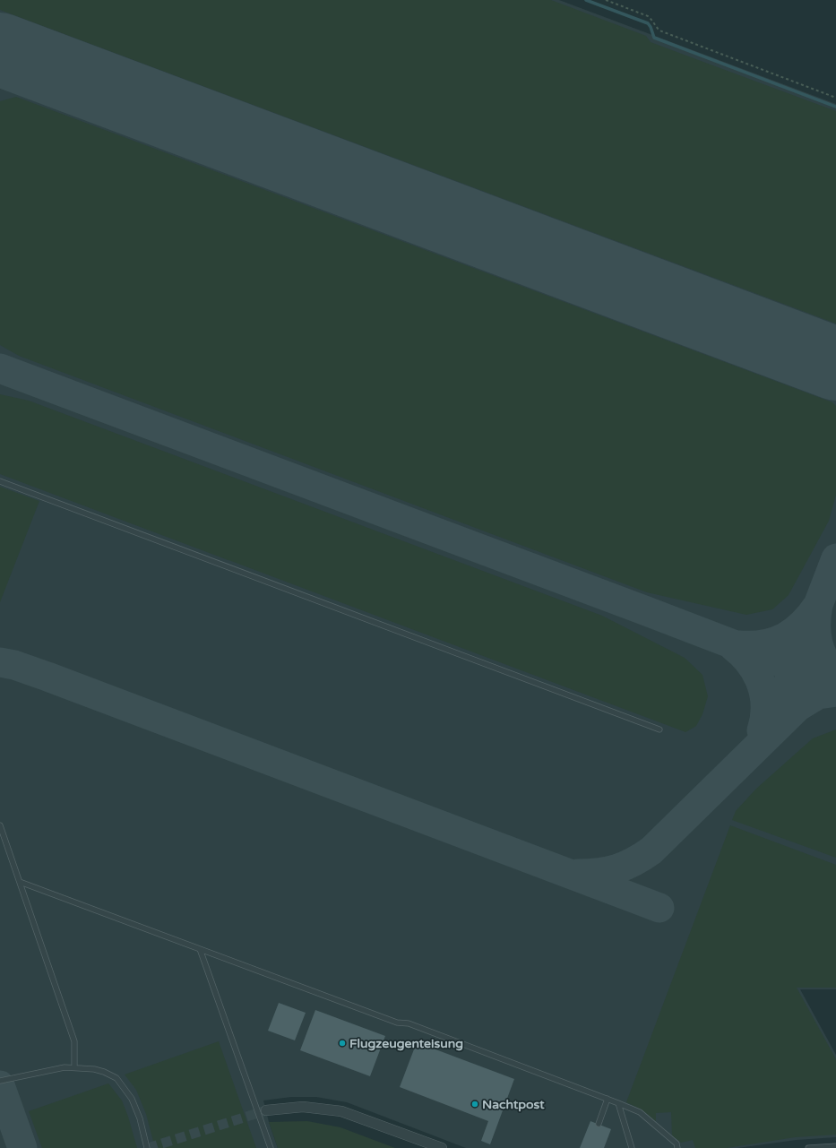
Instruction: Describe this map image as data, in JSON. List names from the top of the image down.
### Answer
{
  "places": ["Flugzeugenteisung", "Nachtpost"]
}
